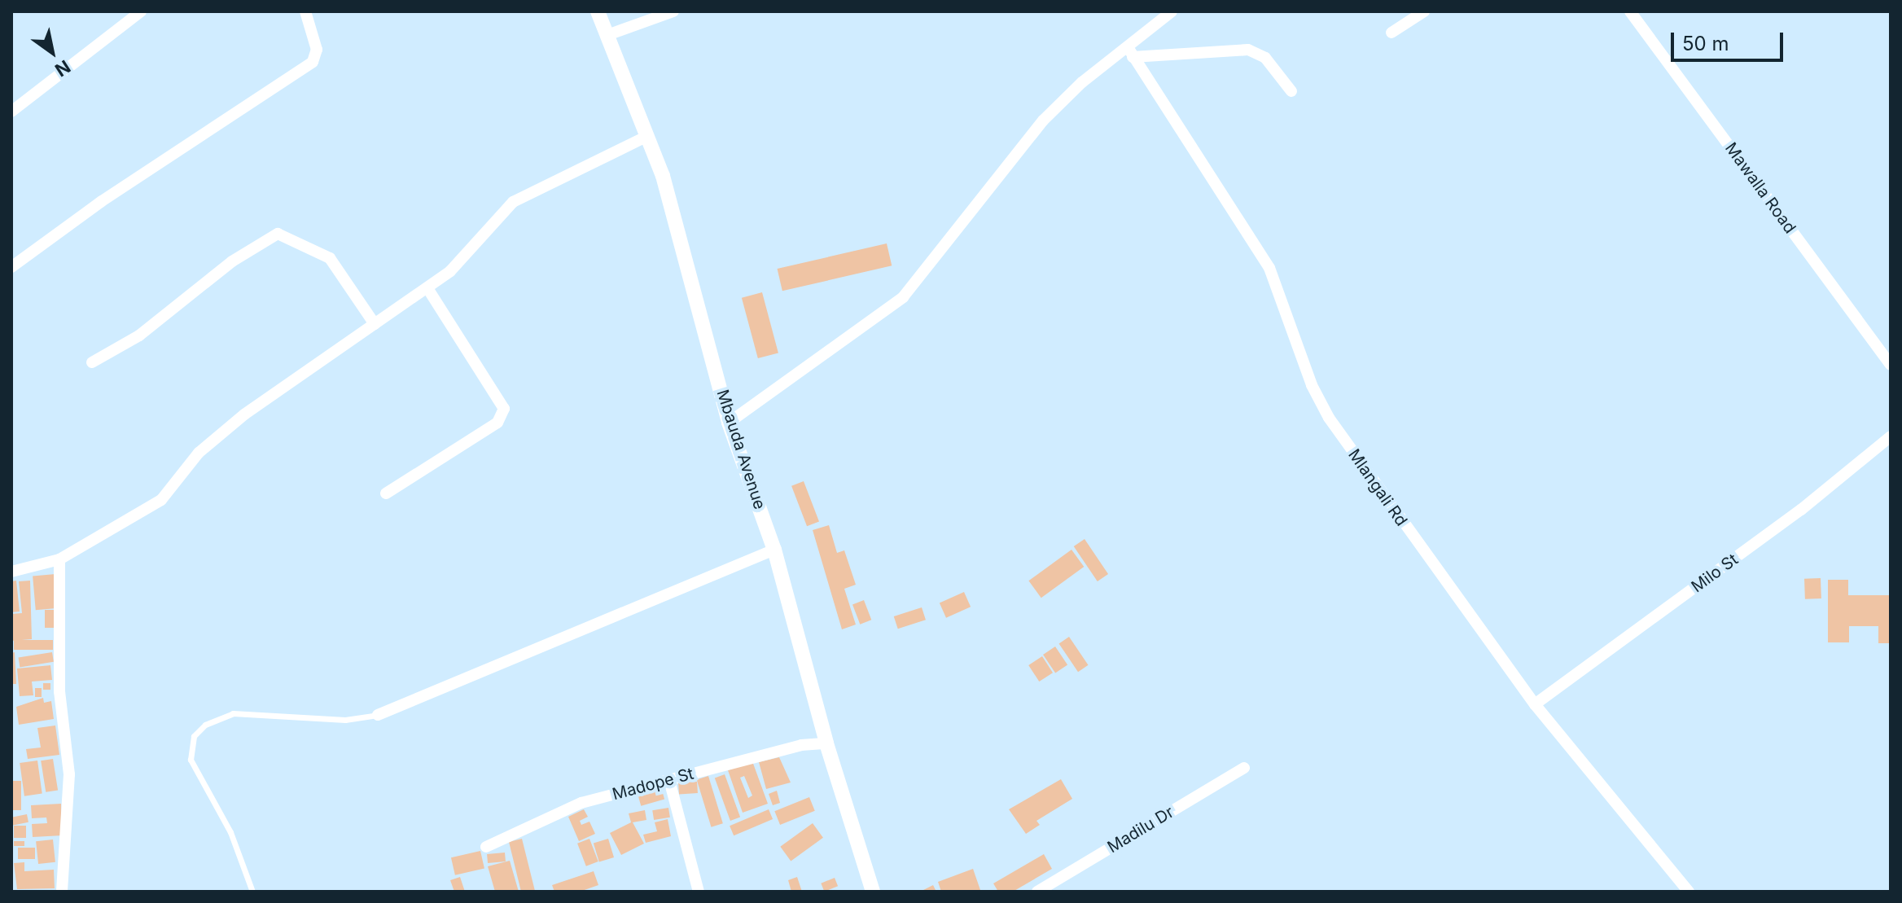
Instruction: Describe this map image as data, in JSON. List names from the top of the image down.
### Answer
{
  "streets": {
    "street": [
      "Mawalla Road",
      "Mbauda Avenue",
      "Mlangali Rd",
      "Milo St",
      "Madope St",
      "Madilu Dr"
    ]
  },
  "crossings": [
    ["Mbauda Avenue", "Madope St"],
    ["Mlangali Rd", "Milo St"]
  ],
  "scale_bar": "50 m",
  "north": "bottom right"
}
